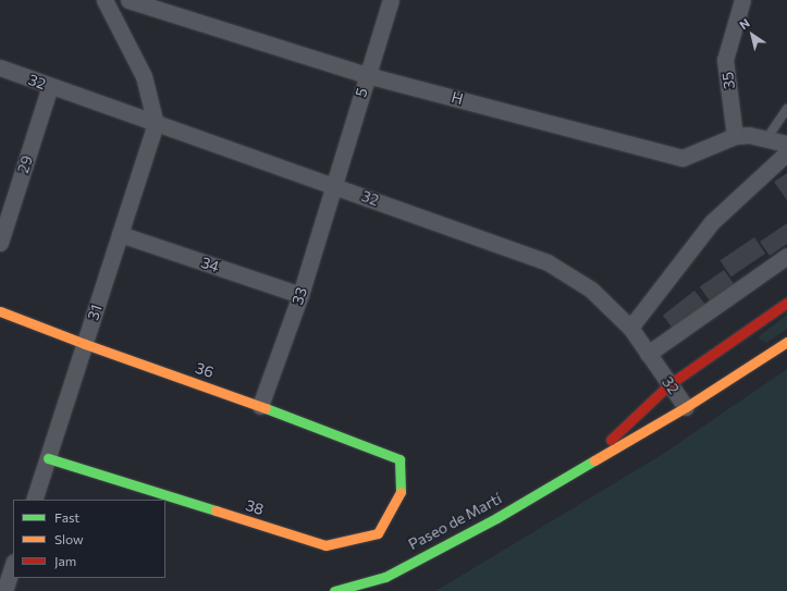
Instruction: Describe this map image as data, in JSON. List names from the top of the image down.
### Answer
{
  "streets": {
    "street": [
      "35",
      "32",
      "5",
      "H",
      "29",
      "34",
      "33",
      "31",
      "36",
      "38",
      "Paseo de Martí"
    ]
  },
  "crossings": [
    ["35", "H"],
    ["32", "5"],
    ["32", "29"],
    ["32", "33"],
    ["32", "31"],
    ["32", "Paseo de Martí"],
    ["5", "H"],
    ["5", "33"],
    ["34", "33"],
    ["34", "31"],
    ["33", "36"],
    ["31", "36"],
    ["31", "38"],
    ["36", "38"]
  ],
  "legend": ["Fast", "Slow", "Jam"],
  "north": "top left"
}
